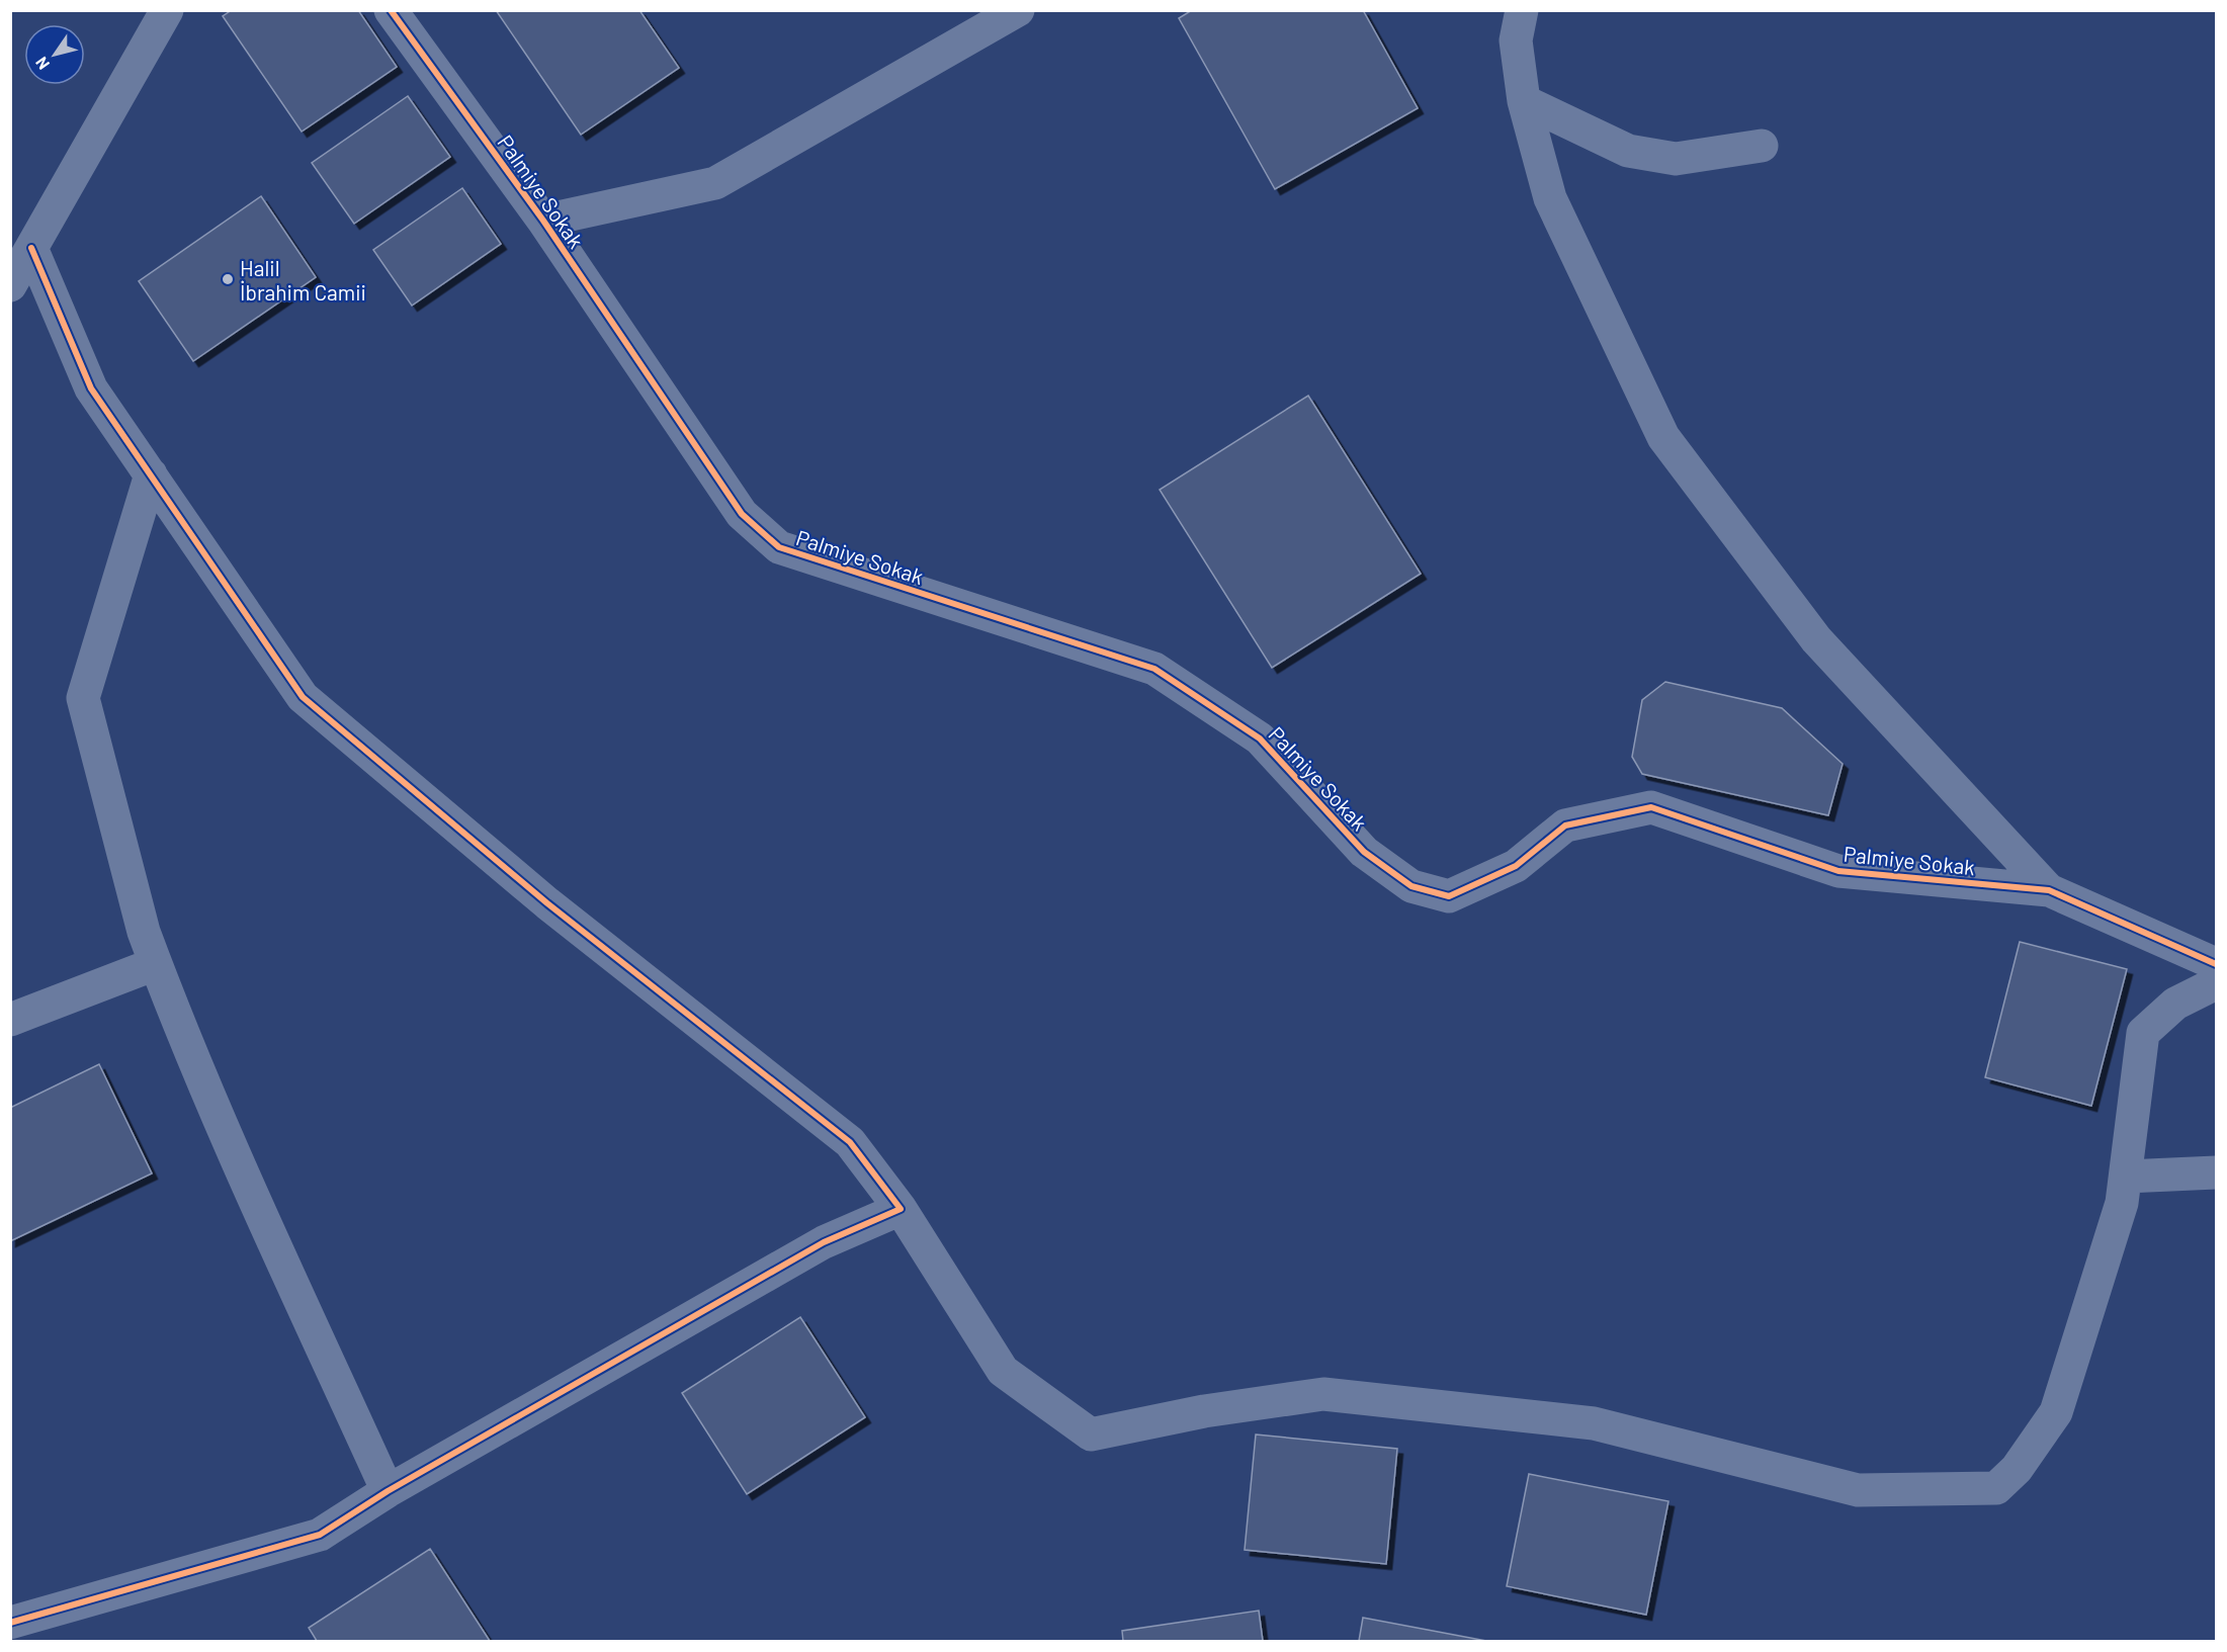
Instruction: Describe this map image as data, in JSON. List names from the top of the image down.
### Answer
{
  "streets": {
    "street": ["Palmiye Sokak"]
  },
  "places": ["Halil İbrahim Camii"],
  "north": "bottom left"
}
